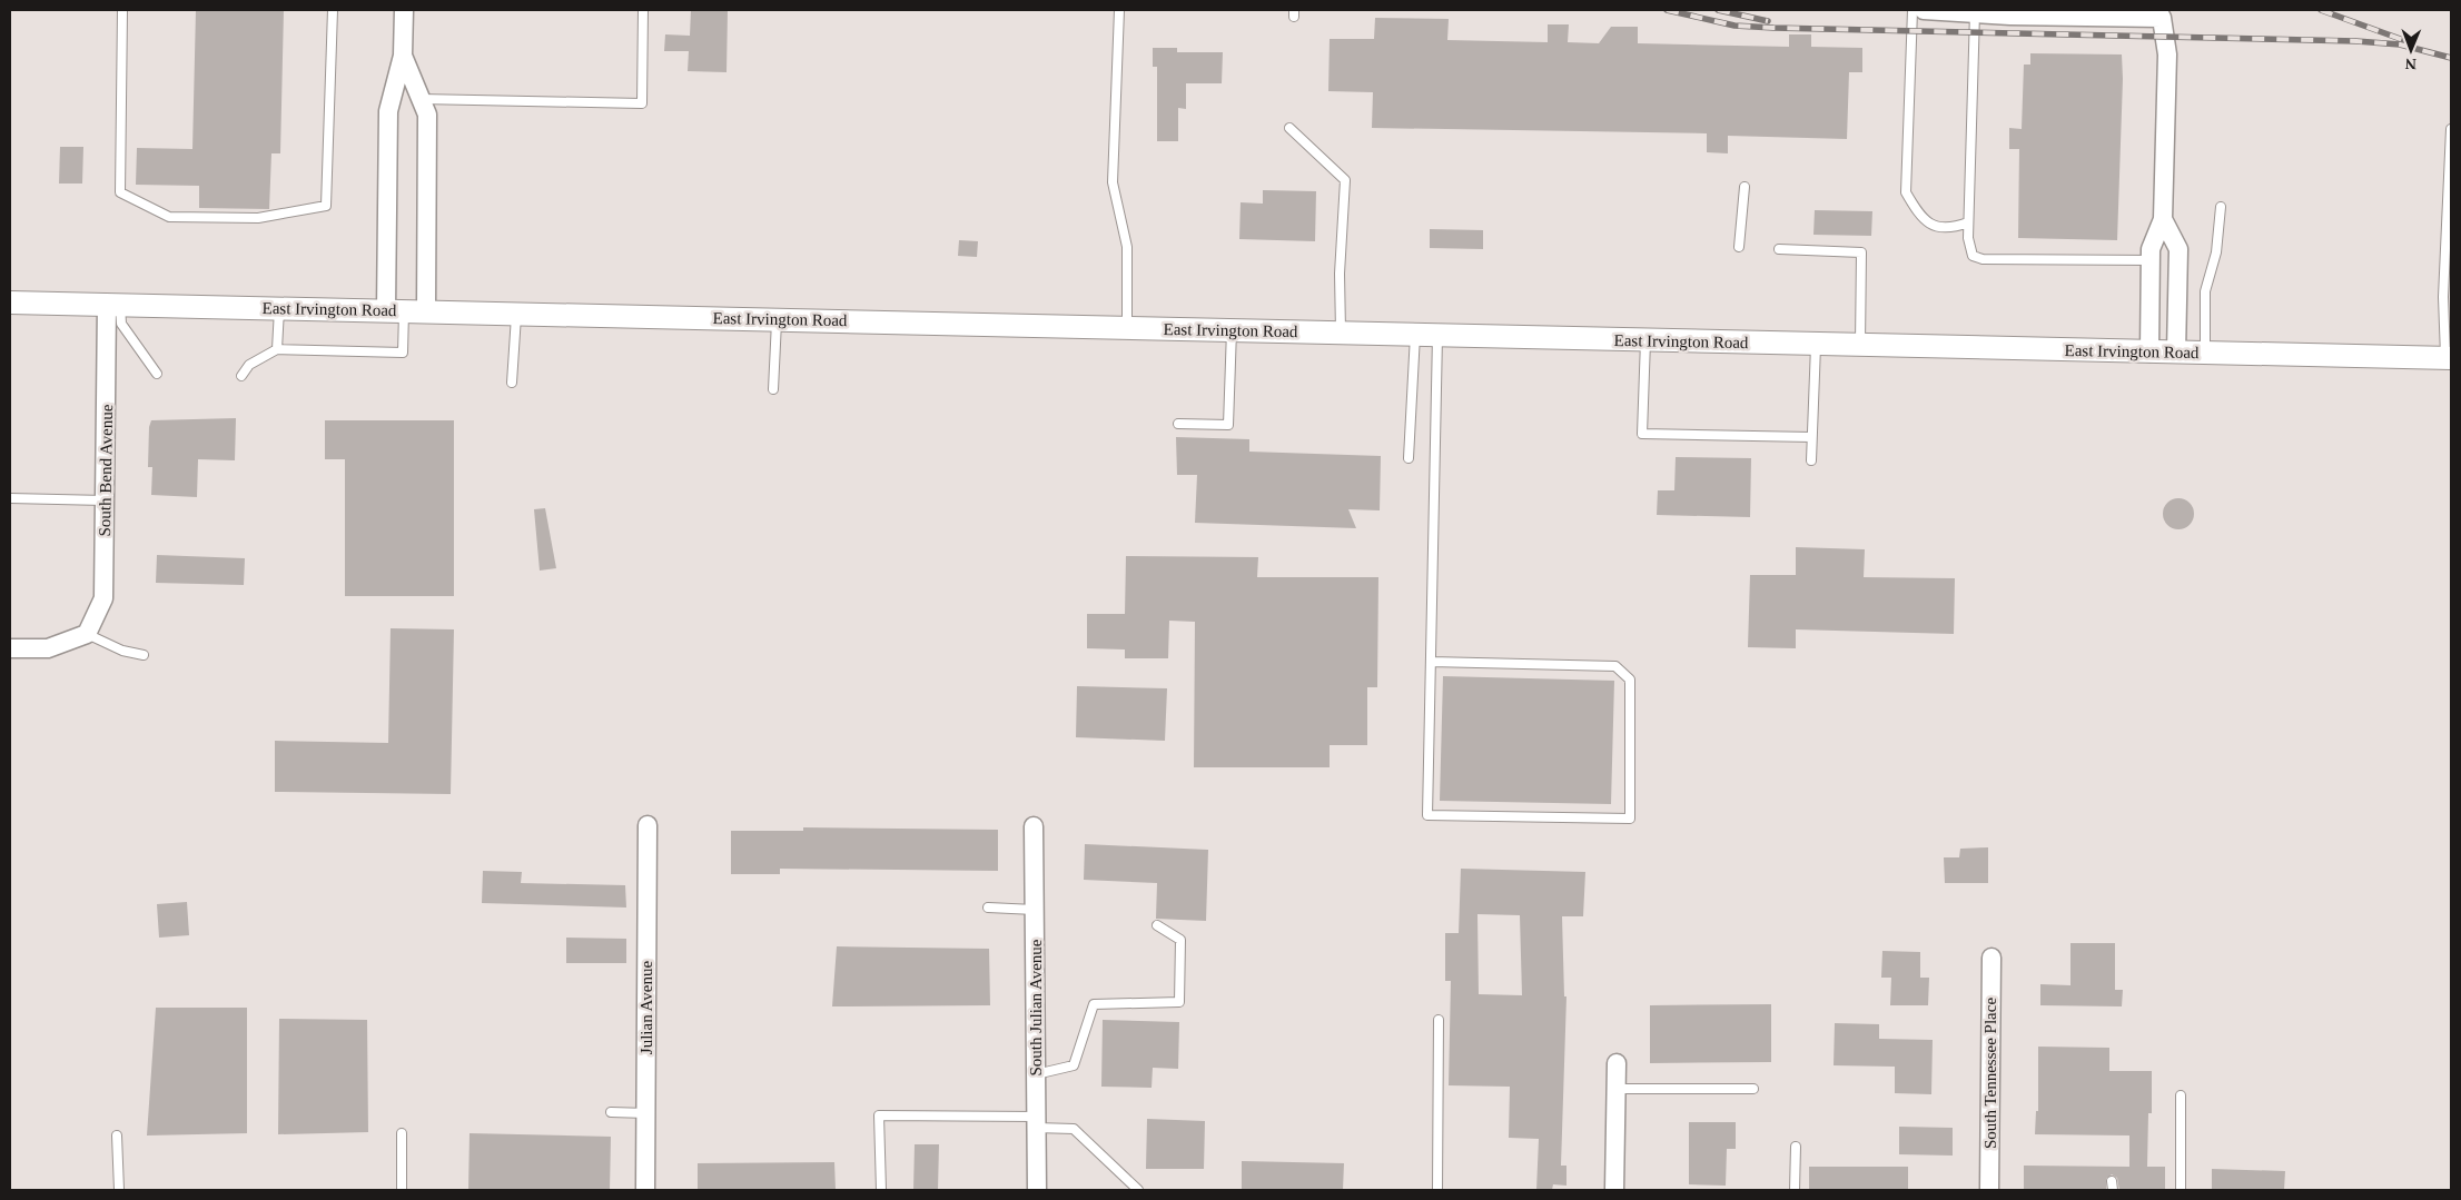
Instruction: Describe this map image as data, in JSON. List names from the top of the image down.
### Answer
{
  "streets": {
    "street": [
      "East Irvington Road",
      "South Bend Avenue",
      "Julian Avenue",
      "South Julian Avenue",
      "South Tennessee Place"
    ]
  },
  "crossings": [
    ["East Irvington Road", "South Bend Avenue"]
  ],
  "north": "bottom"
}
